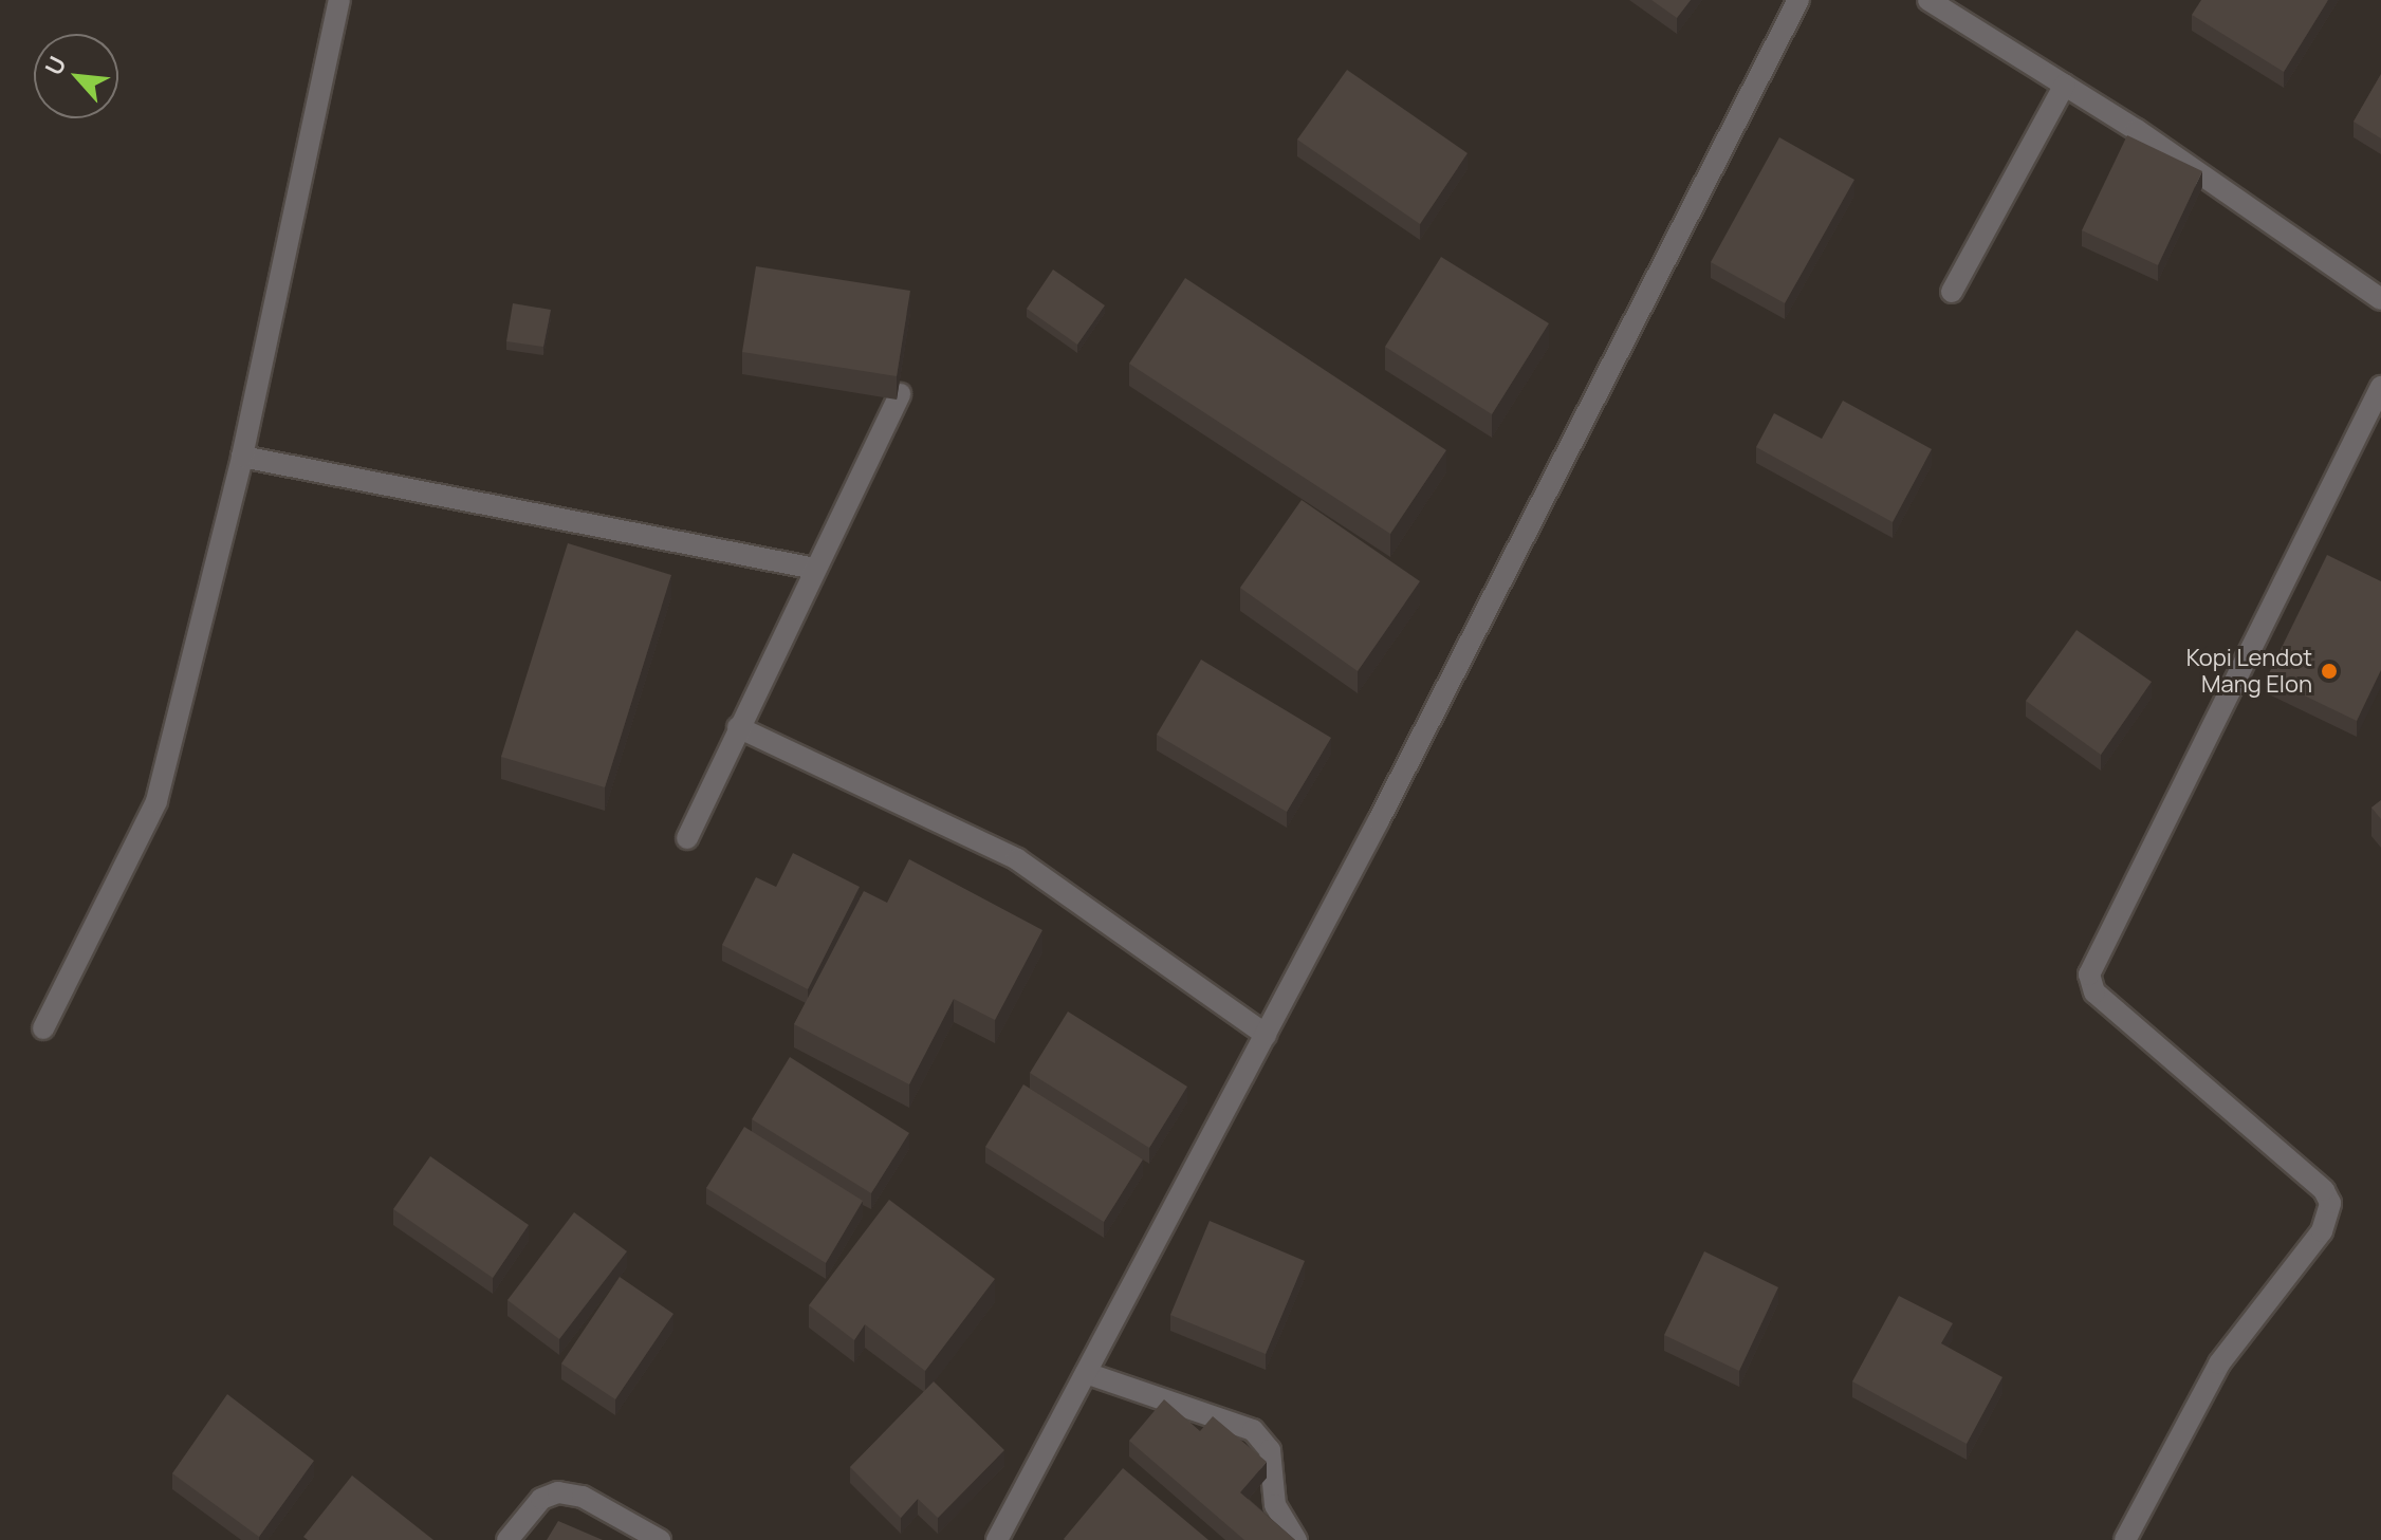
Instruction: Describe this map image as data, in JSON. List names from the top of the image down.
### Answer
{
  "places": ["Kopi Lendot Mang Elon"],
  "north": "top left"
}
